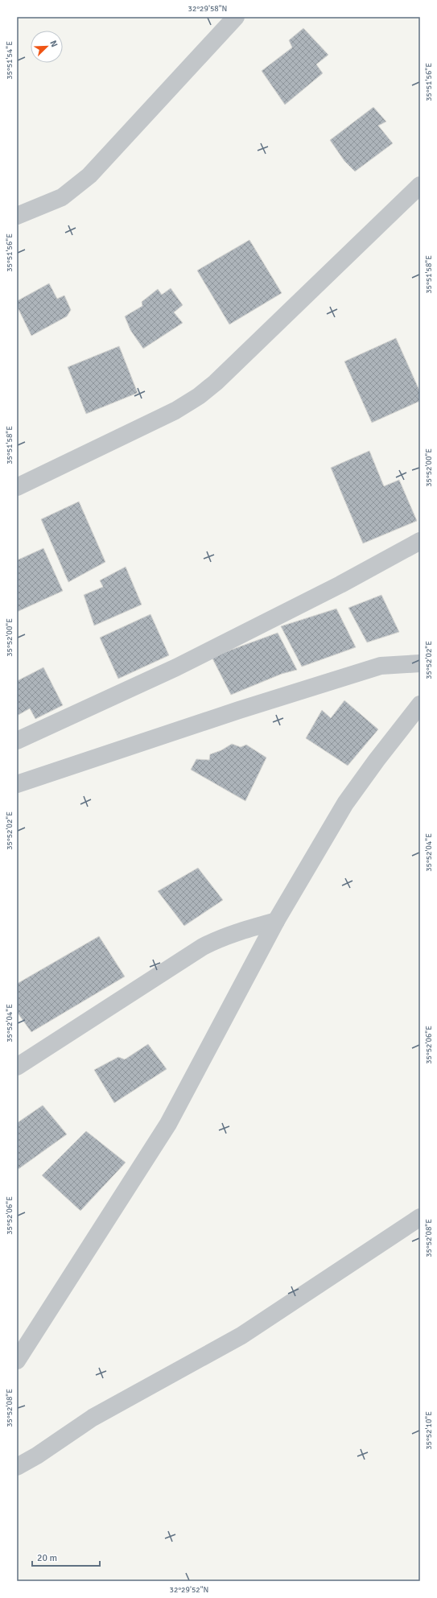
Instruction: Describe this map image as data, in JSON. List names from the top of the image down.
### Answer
{
  "scale_bar": "20 m",
  "north": "top right",
  "coordinates": [
    "32°29'58\"N",
    "35°51'54\"E",
    "35°51'56\"E",
    "35°51'58\"E",
    "35°52'00\"E",
    "35°52'02\"E",
    "35°52'04\"E",
    "35°52'06\"E",
    "35°52'08\"E",
    "35°52'10\"E",
    "32°29'52\"N"
  ]
}
